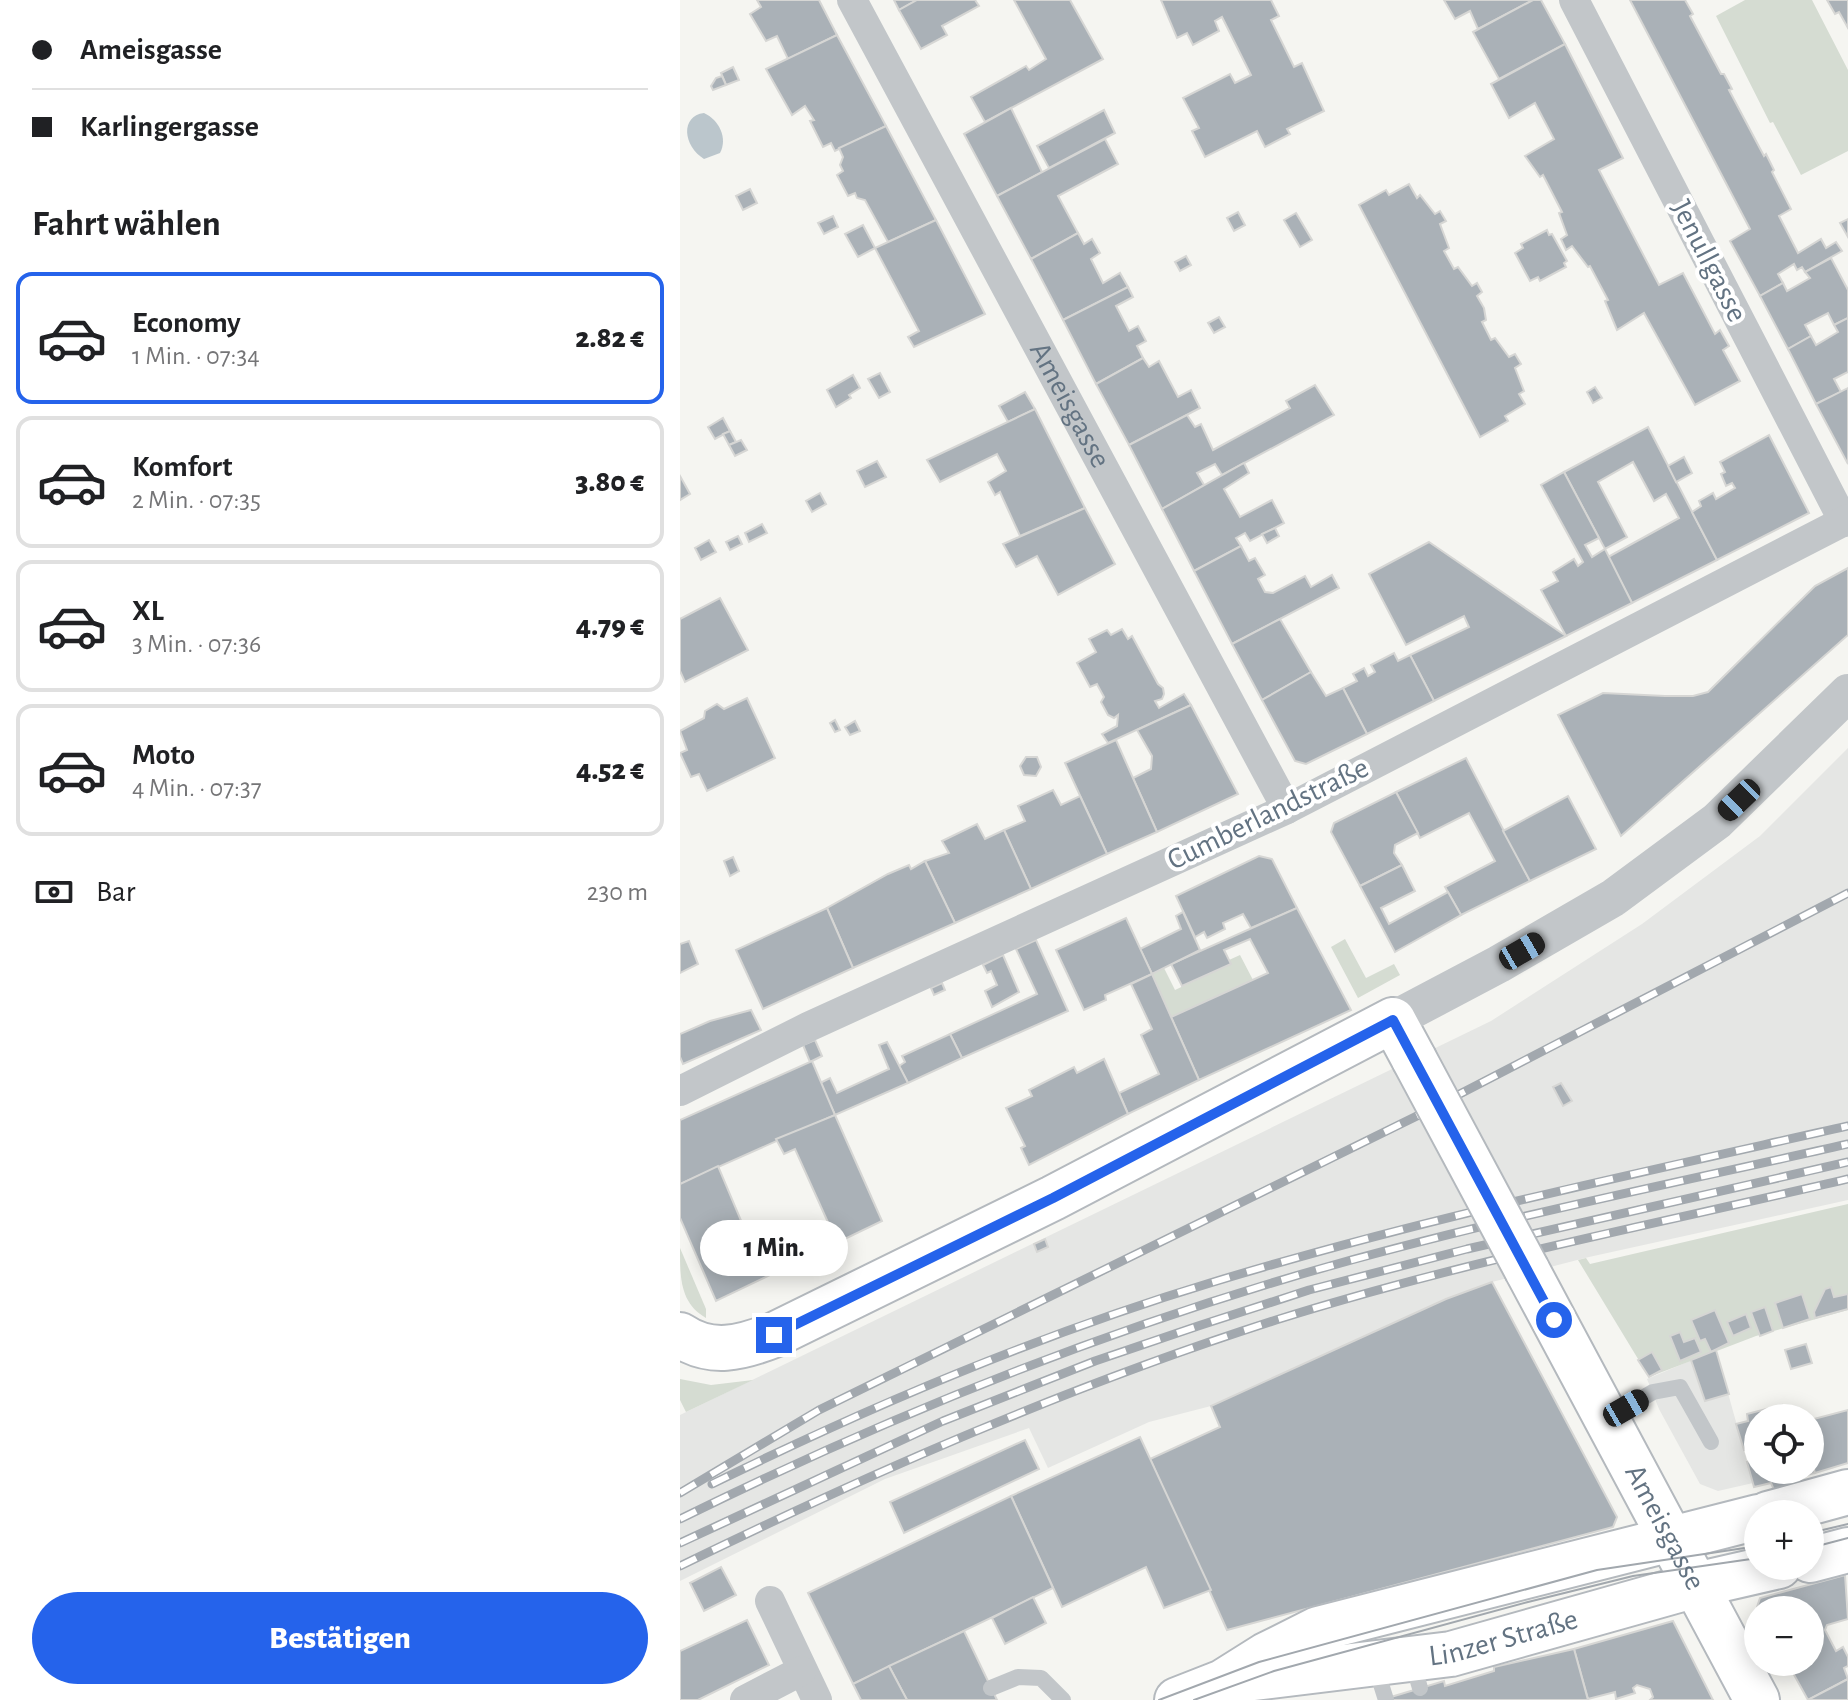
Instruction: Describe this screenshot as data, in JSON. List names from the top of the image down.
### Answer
{
  "streets": {
    "main road": ["Ameisgasse", "Linzer Straße"],
    "street": ["Jenullgasse", "Cumberlandstraße"]
  },
  "crossings": [
    ["Jenullgasse", "Cumberlandstraße"],
    ["Ameisgasse", "Cumberlandstraße"],
    ["Ameisgasse", "Linzer Straße"]
  ],
  "page": {
    "banner": ["Ameisgasse", "Karlingergasse"],
    "heading": "Fahrt wählen",
    "list": [
      {
        "name": "Economy",
        "note": "1 Min. · 07:34",
        "value": "2.82 €"
      },
      {
        "name": "Komfort",
        "note": "2 Min. · 07:35",
        "value": "3.80 €"
      },
      {
        "name": "XL",
        "note": "3 Min. · 07:36",
        "value": "4.79 €"
      },
      {
        "name": "Moto",
        "note": "4 Min. · 07:37",
        "value": "4.52 €"
      }
    ],
    "pay": ["Bar", "230 m"],
    "bubble": "1 Min.",
    "map_buttons": ["+", "−"],
    "buttons": "Bestätigen"
  }
}
